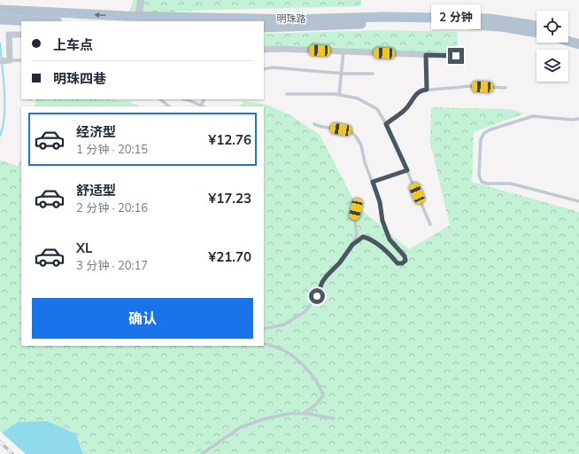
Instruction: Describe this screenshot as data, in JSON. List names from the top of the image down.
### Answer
{
  "streets": {
    "main road": ["明珠路"]
  },
  "page": {
    "bubble": "2 分钟",
    "banner": ["上车点", "明珠四巷"],
    "list": [
      {
        "name": "经济型",
        "note": "1 分钟 · 20:15",
        "value": "¥12.76"
      },
      {
        "name": "舒适型",
        "note": "2 分钟 · 20:16",
        "value": "¥17.23"
      },
      {
        "name": "XL",
        "note": "3 分钟 · 20:17",
        "value": "¥21.70"
      }
    ],
    "buttons": "确认"
  }
}
